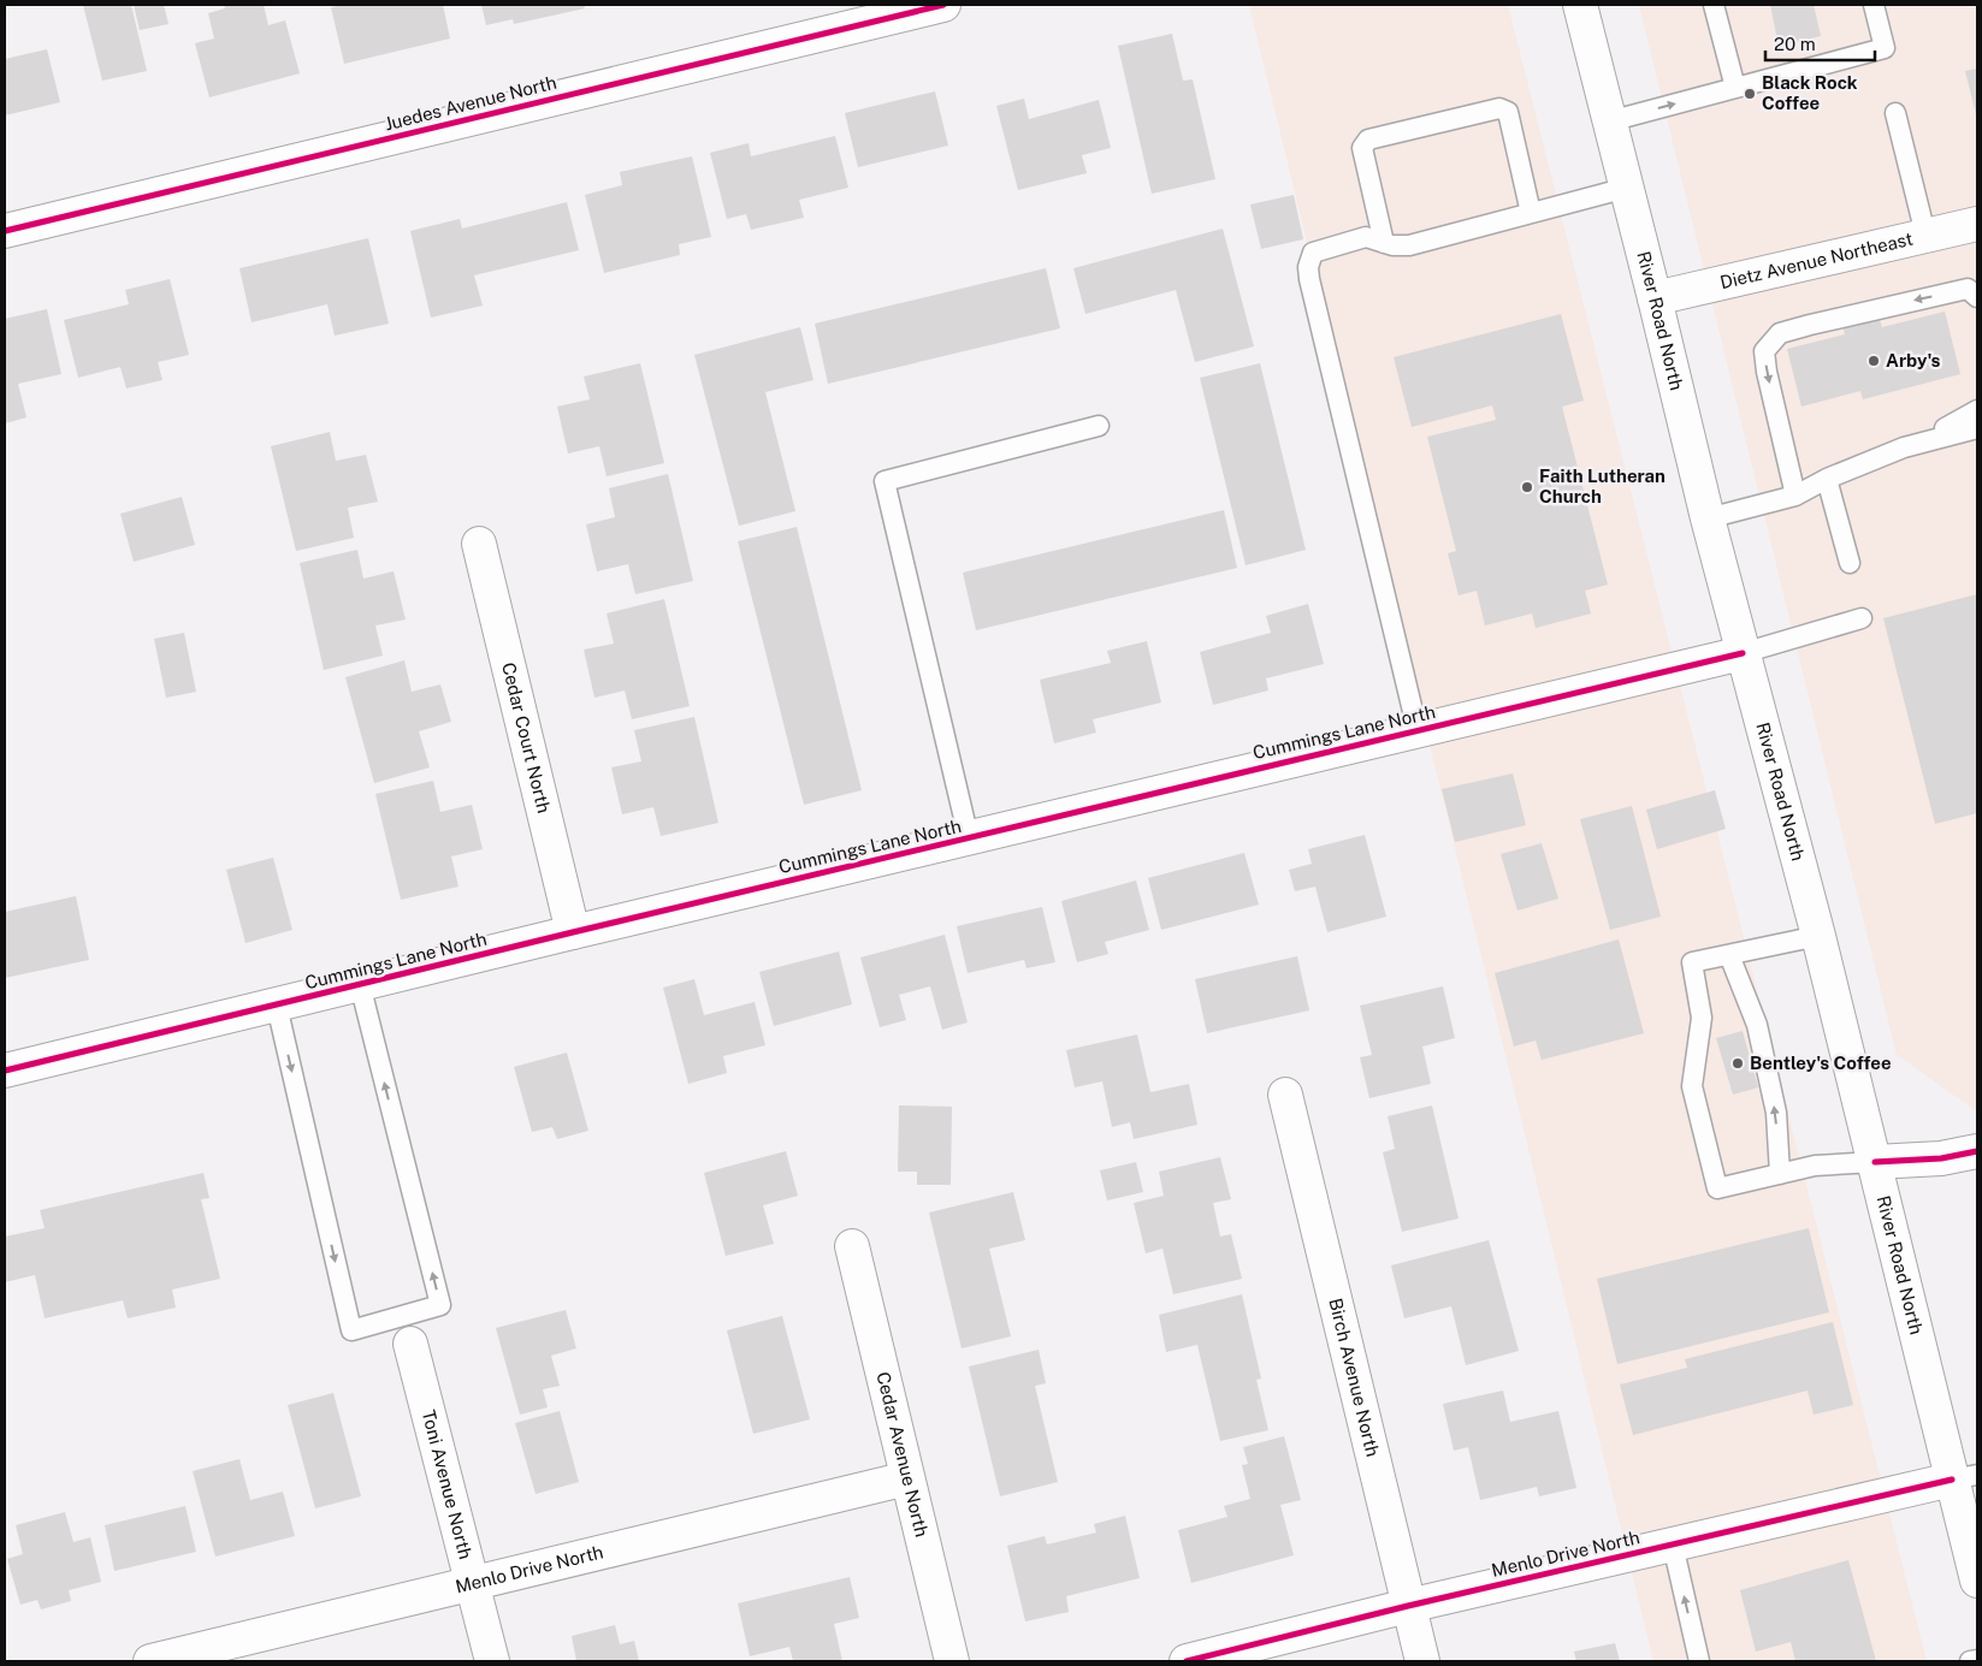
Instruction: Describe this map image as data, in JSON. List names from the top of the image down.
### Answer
{
  "streets": {
    "street": [
      "Juedes Avenue North",
      "Dietz Avenue Northeast",
      "River Road North",
      "Cummings Lane North",
      "Cedar Court North",
      "Birch Avenue North",
      "Cedar Avenue North",
      "Toni Avenue North",
      "Menlo Drive North"
    ]
  },
  "crossings": [
    ["Dietz Avenue Northeast", "River Road North"],
    ["River Road North", "Cummings Lane North"],
    ["River Road North", "Menlo Drive North"],
    ["Cummings Lane North", "Cedar Court North"],
    ["Birch Avenue North", "Menlo Drive North"],
    ["Cedar Avenue North", "Menlo Drive North"],
    ["Toni Avenue North", "Menlo Drive North"]
  ],
  "places": [
    "Black Rock Coffee",
    "Arby's",
    "Faith Lutheran Church",
    "Bentley's Coffee"
  ],
  "scale_bar": "20 m"
}
